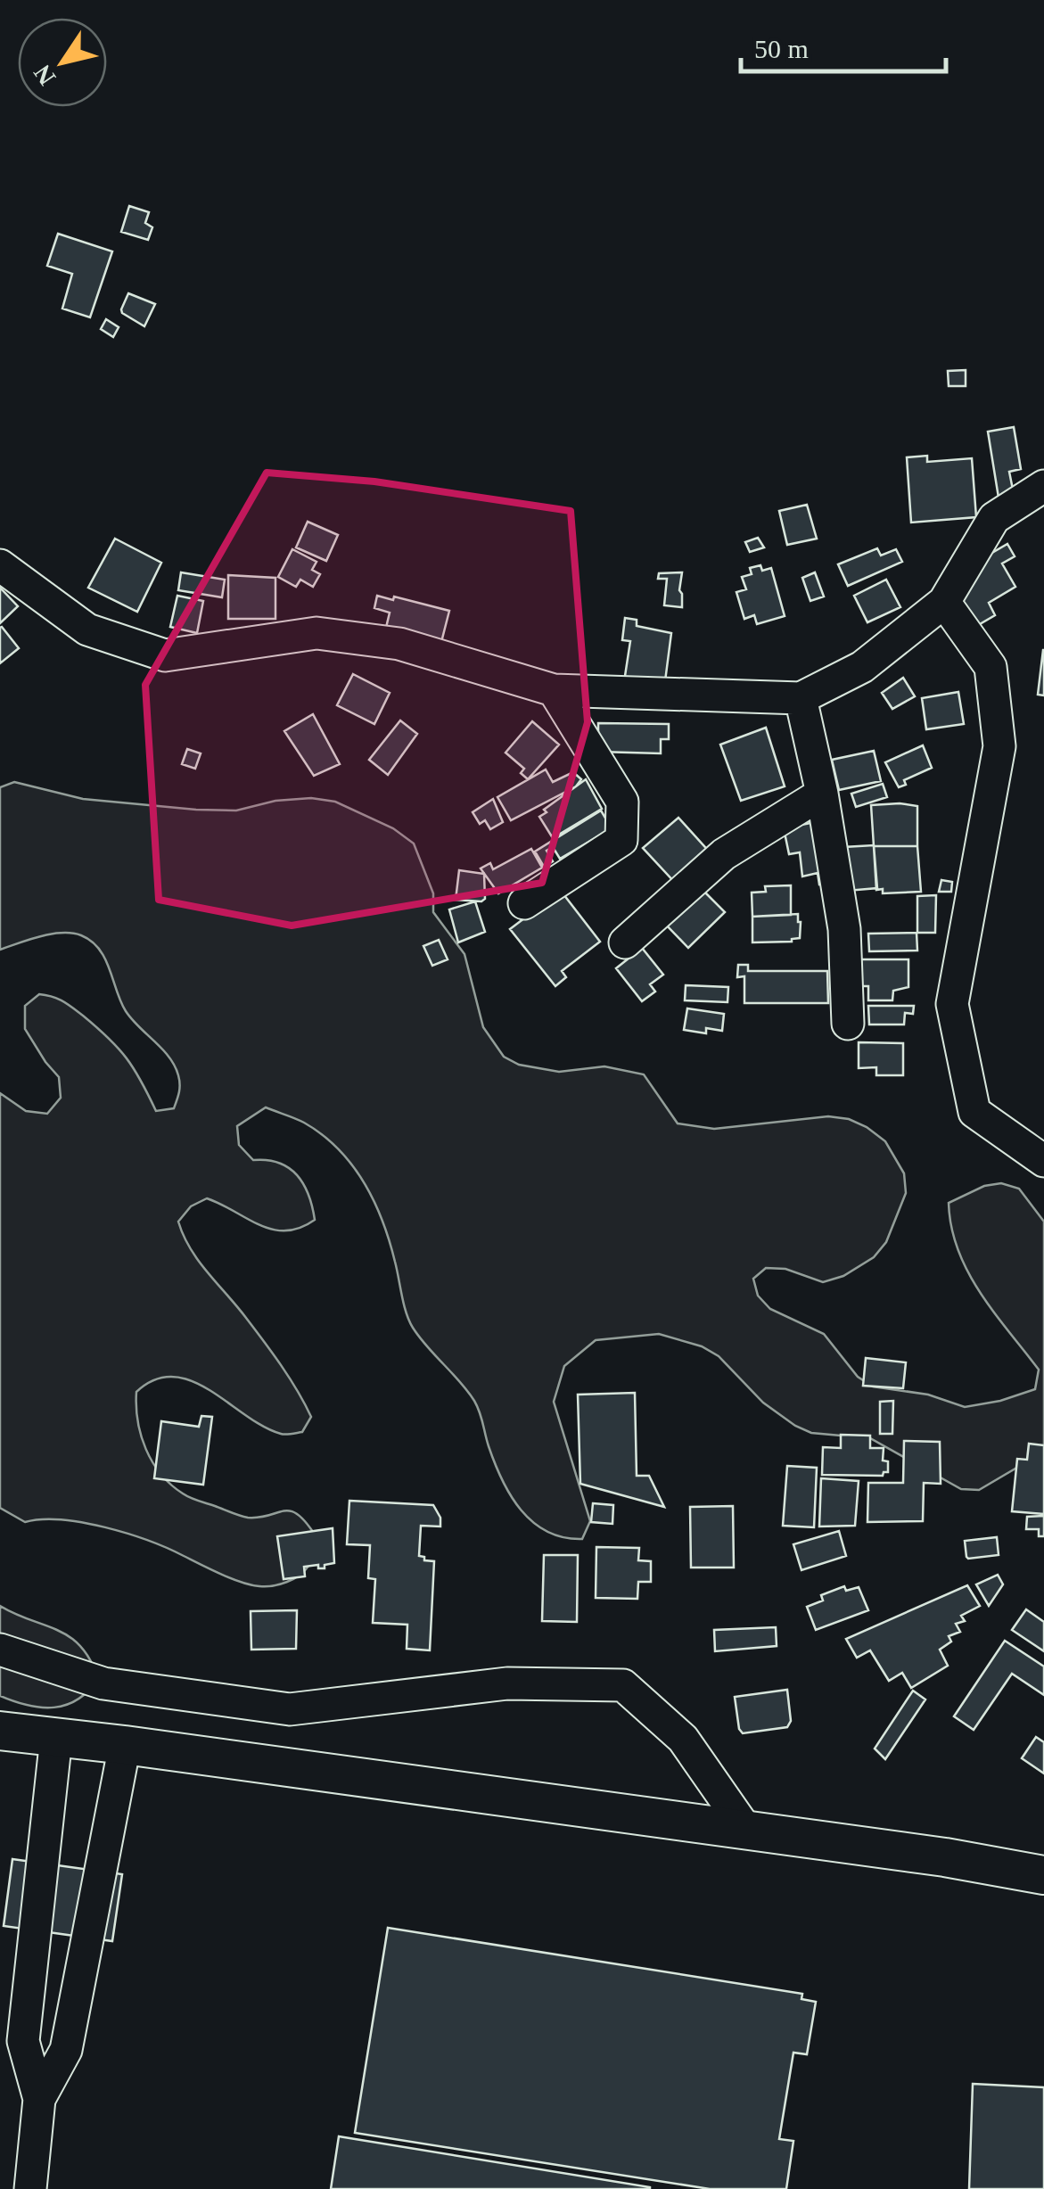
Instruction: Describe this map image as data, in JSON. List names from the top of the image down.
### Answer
{
  "scale_bar": "50 m",
  "north": "bottom left"
}
